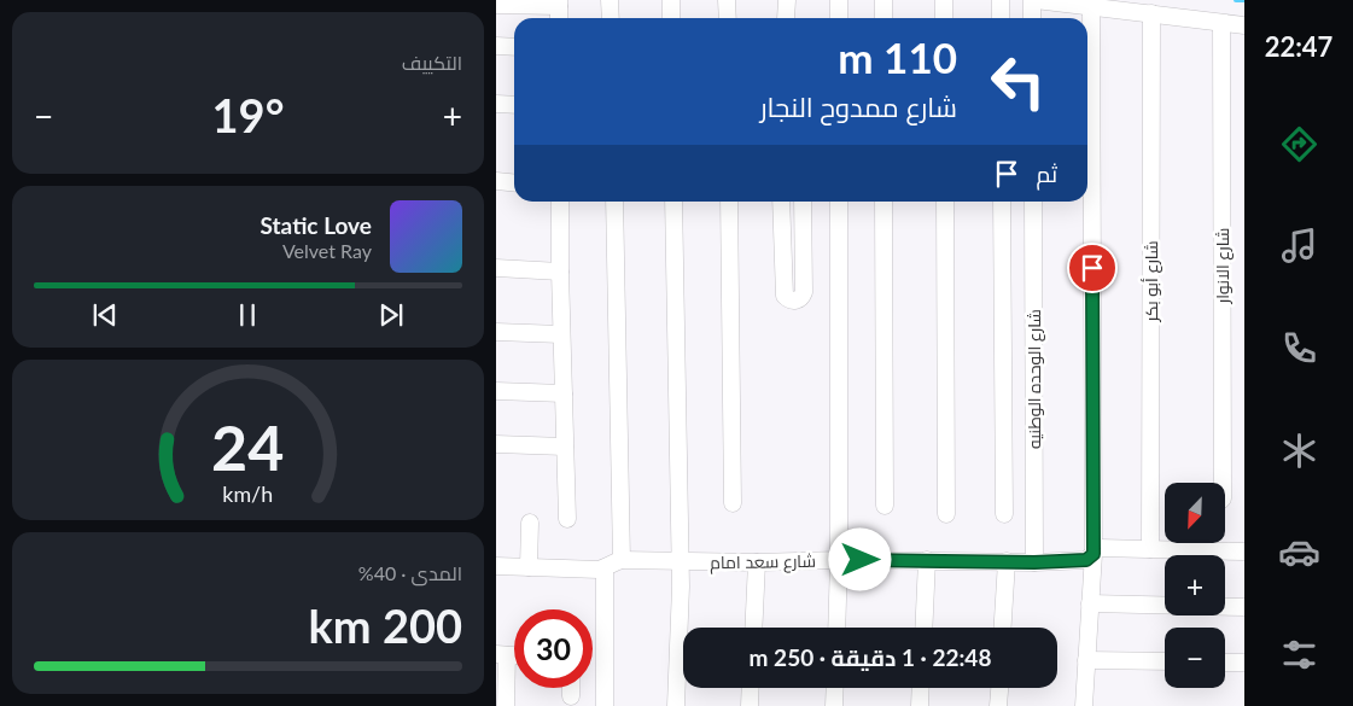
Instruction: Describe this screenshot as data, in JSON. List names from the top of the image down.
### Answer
{
  "streets": {
    "street": [
      "شارع الانوار",
      "شارع أبو بكر",
      "شارع الوحده الوطنيه",
      "شارع سعد امام"
    ]
  },
  "crossings": [
    ["شارع أبو بكر", "شارع سعد امام"],
    ["شارع الوحده الوطنيه", "شارع سعد امام"]
  ],
  "north": "bottom left",
  "page": {
    "tabs": "22:47",
    "tile": [
      "التكييف",
      ["المدى · 40%", "200 km"]
    ],
    "turn": ["110 m", "شارع ممدوح النجار"],
    "heat": ["−", "19°", "+"],
    "then": "ثم",
    "song": ["Static Love", "Velvet Ray"],
    "map_buttons": ["+", "−"],
    "limit": "30",
    "trip": "22:48 · 1 دقيقة · 250 m",
    "gauge": ["24", "km/h"]
  }
}
